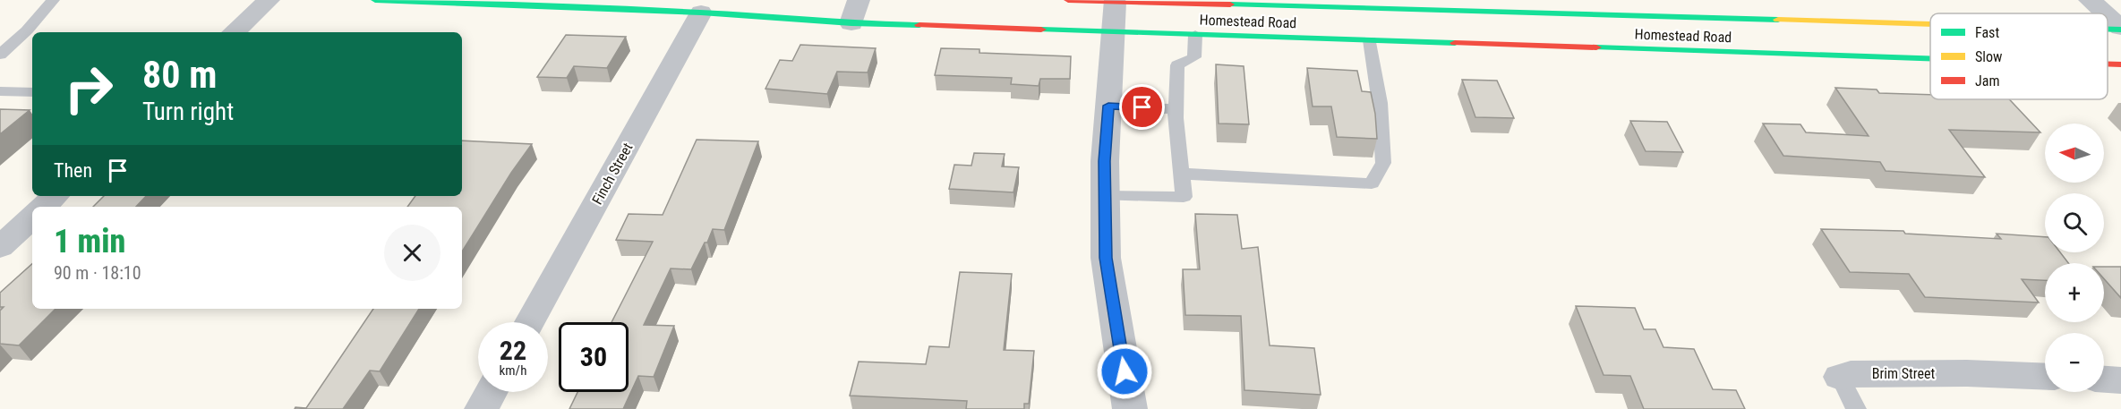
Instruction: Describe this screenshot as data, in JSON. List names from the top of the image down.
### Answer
{
  "streets": {
    "main road": ["Homestead Road"],
    "street": ["Finch Street", "Brim Street"]
  },
  "crossings": [
    ["Homestead Road", "Finch Street"]
  ],
  "legend": ["Fast", "Slow", "Jam"],
  "north": "left",
  "page": {
    "turn": ["80 m", "Turn right"],
    "map_buttons": ["+", "−"],
    "then": "Then",
    "heading": ["1 min", "90 m · 18:10"],
    "speed": "22 km/h",
    "limit": "30"
  }
}
